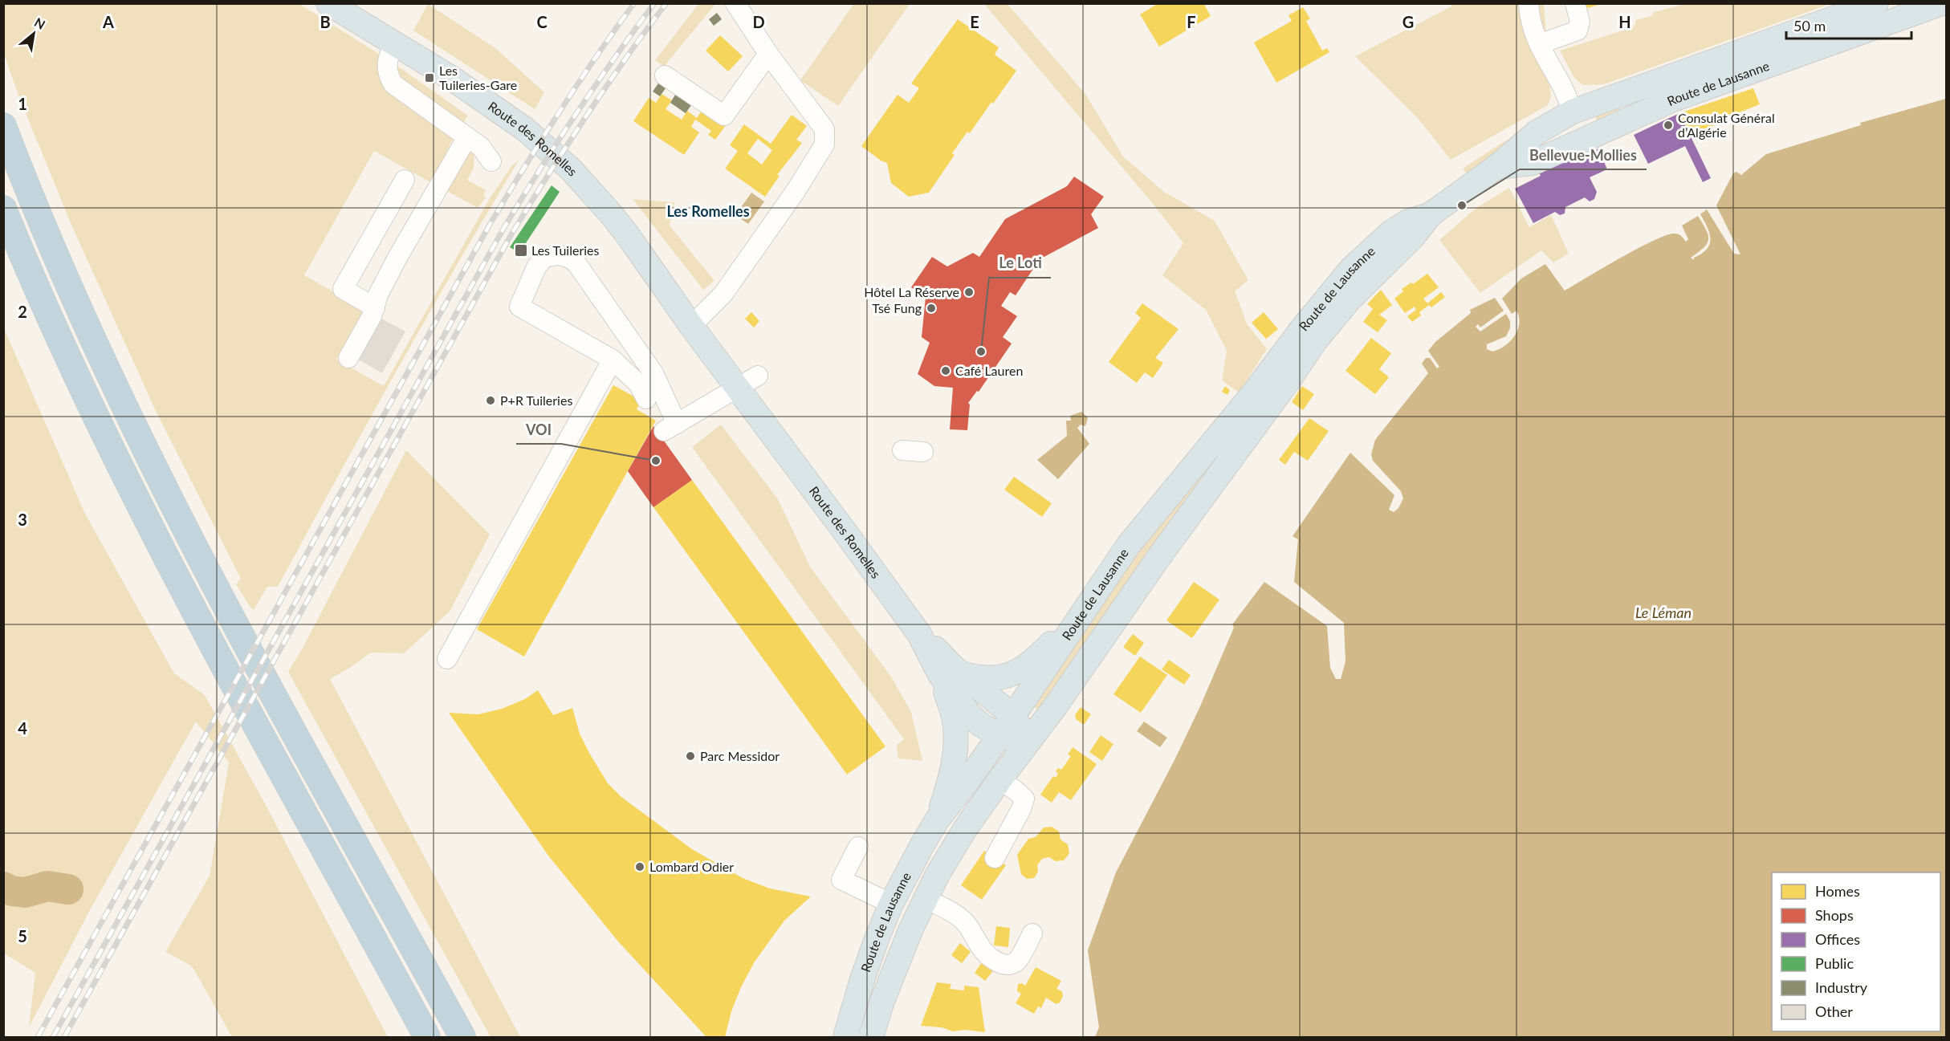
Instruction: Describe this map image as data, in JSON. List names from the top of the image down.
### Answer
{
  "streets": {
    "main road": ["Route de Lausanne", "Route des Romelles"]
  },
  "districts": ["Les Romelles"],
  "water": ["Le Léman"],
  "places": {
    "transit": ["Les Tuileries-Gare", "Les Tuileries"],
    "other": [
      "Consulat Général d’Algérie",
      "Bellevue-Mollies",
      "Hôtel La Réserve",
      "Tsé Fung",
      "Le Loti",
      "Café Lauren",
      "P+R Tuileries",
      "VOI",
      "Parc Messidor",
      "Lombard Odier"
    ]
  },
  "legend": [
    "Homes",
    "Shops",
    "Offices",
    "Public",
    "Industry",
    "Other"
  ],
  "scale_bar": "50 m",
  "north": "top right",
  "grid": {
    "columns": [
      "A",
      "B",
      "C",
      "D",
      "E",
      "F",
      "G",
      "H"
    ],
    "rows": [
      "1",
      "2",
      "3",
      "4",
      "5"
    ]
  }
}
